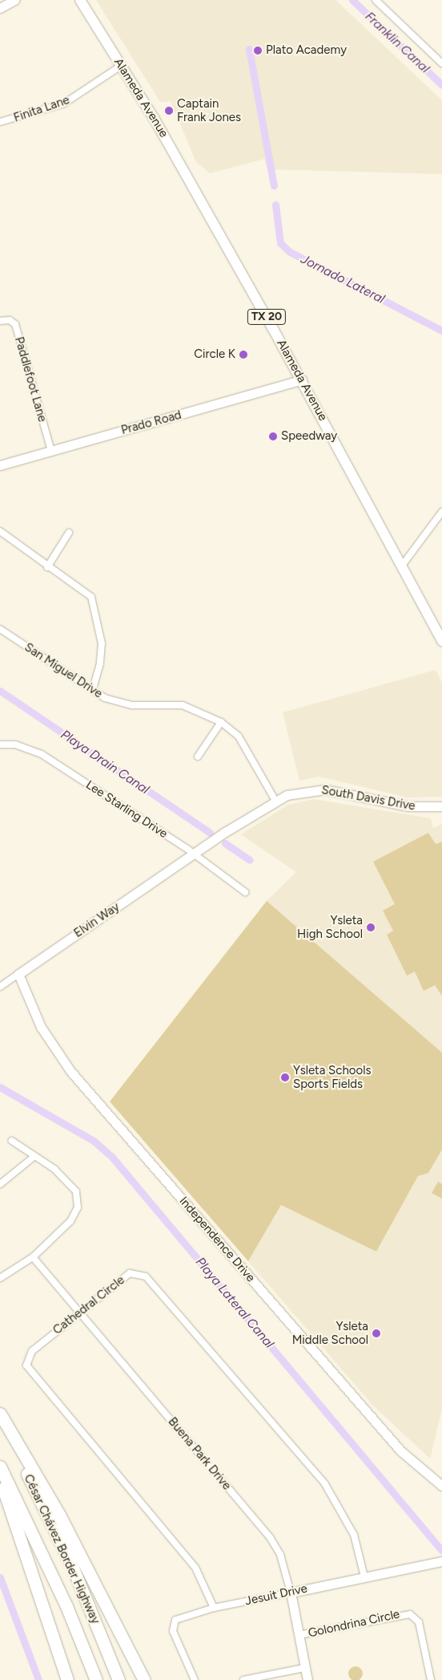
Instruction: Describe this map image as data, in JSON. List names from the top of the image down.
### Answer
{
  "streets": {
    "highway": ["César Chávez Border Highway"],
    "main road": ["Alameda Avenue", "TX 20"],
    "street": [
      "Finita Lane",
      "Paddlefoot Lane",
      "Prado Road",
      "San Miguel Drive",
      "South Davis Drive",
      "Lee Starling Drive",
      "Elvin Way",
      "Independence Drive",
      "Cathedral Circle",
      "Buena Park Drive",
      "Jesuit Drive",
      "Golondrina Circle"
    ]
  },
  "crossings": [
    ["Alameda Avenue", "Finita Lane"],
    ["Alameda Avenue", "Prado Road"],
    ["Paddlefoot Lane", "Prado Road"],
    ["San Miguel Drive", "South Davis Drive"],
    ["South Davis Drive", "Lee Starling Drive"],
    ["South Davis Drive", "Elvin Way"],
    ["Lee Starling Drive", "Elvin Way"],
    ["Elvin Way", "Independence Drive"],
    ["Cathedral Circle", "Buena Park Drive"],
    ["Cathedral Circle", "Jesuit Drive"],
    ["Buena Park Drive", "Jesuit Drive"],
    ["Buena Park Drive", "Golondrina Circle"]
  ],
  "water": [
    "Franklin Canal",
    "Jornado Lateral",
    "Playa Drain Canal",
    "Playa Lateral Canal"
  ],
  "places": [
    "Plato Academy",
    "Captain Frank Jones",
    "Circle K",
    "Speedway",
    "Ysleta High School",
    "Ysleta Schools Sports Fields",
    "Ysleta Middle School"
  ]
}
